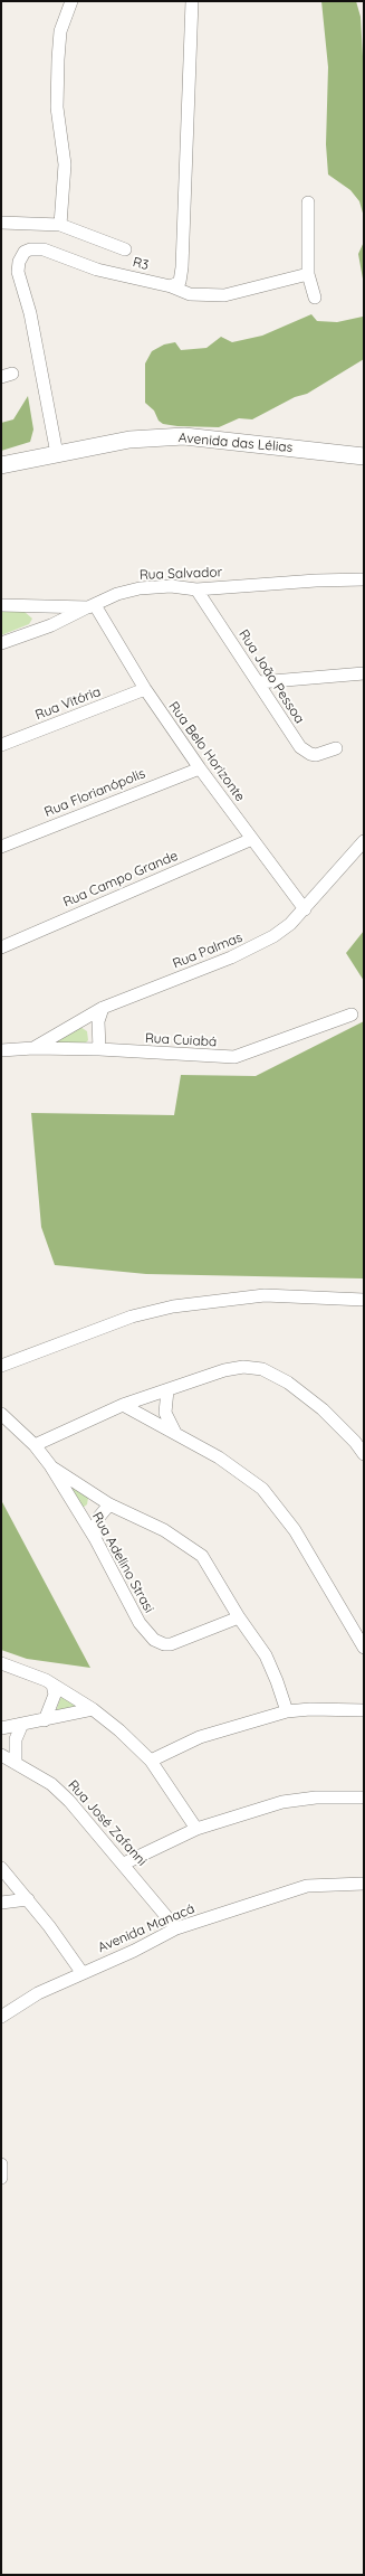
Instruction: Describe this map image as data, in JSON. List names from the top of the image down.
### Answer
{
  "streets": {
    "street": [
      "R3",
      "Avenida das Lélias",
      "Rua Salvador",
      "Rua João Pessoa",
      "Rua Vitória",
      "Rua Belo Horizonte",
      "Rua Florianópolis",
      "Rua Campo Grande",
      "Rua Palmas",
      "Rua Cuiabá",
      "Rua Adelino Strasi",
      "Rua José Zafanni",
      "Avenida Manacá"
    ]
  },
  "crossings": [
    ["R3", "Avenida das Lélias"],
    ["Rua Salvador", "Rua João Pessoa"],
    ["Rua Salvador", "Rua Belo Horizonte"],
    ["Rua Vitória", "Rua Belo Horizonte"],
    ["Rua Belo Horizonte", "Rua Florianópolis"],
    ["Rua Belo Horizonte", "Rua Campo Grande"],
    ["Rua Belo Horizonte", "Rua Palmas"],
    ["Rua Palmas", "Rua Cuiabá"],
    ["Rua José Zafanni", "Avenida Manacá"]
  ]
}
